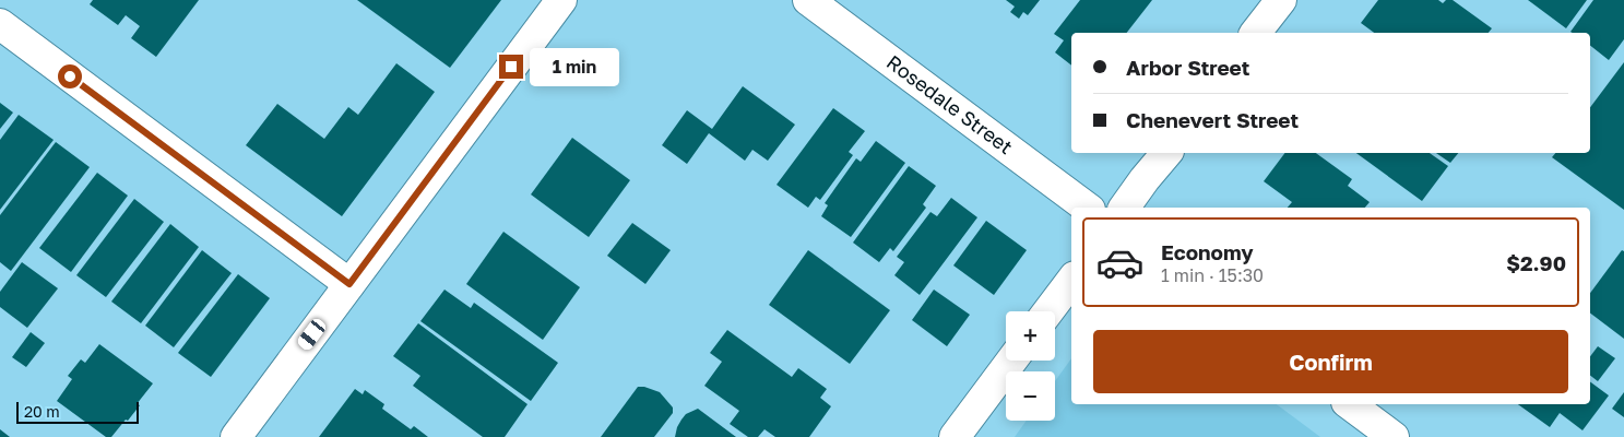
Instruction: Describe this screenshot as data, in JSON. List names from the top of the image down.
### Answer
{
  "streets": {
    "street": ["Rosedale Street"]
  },
  "scale_bar": "20 m",
  "page": {
    "banner": ["Arbor Street", "Chenevert Street"],
    "bubble": "1 min",
    "list": [
      {
        "name": "Economy",
        "note": "1 min · 15:30",
        "value": "$2.90"
      }
    ],
    "map_buttons": ["+", "−"],
    "buttons": "Confirm",
    "scale": "20 m"
  }
}
